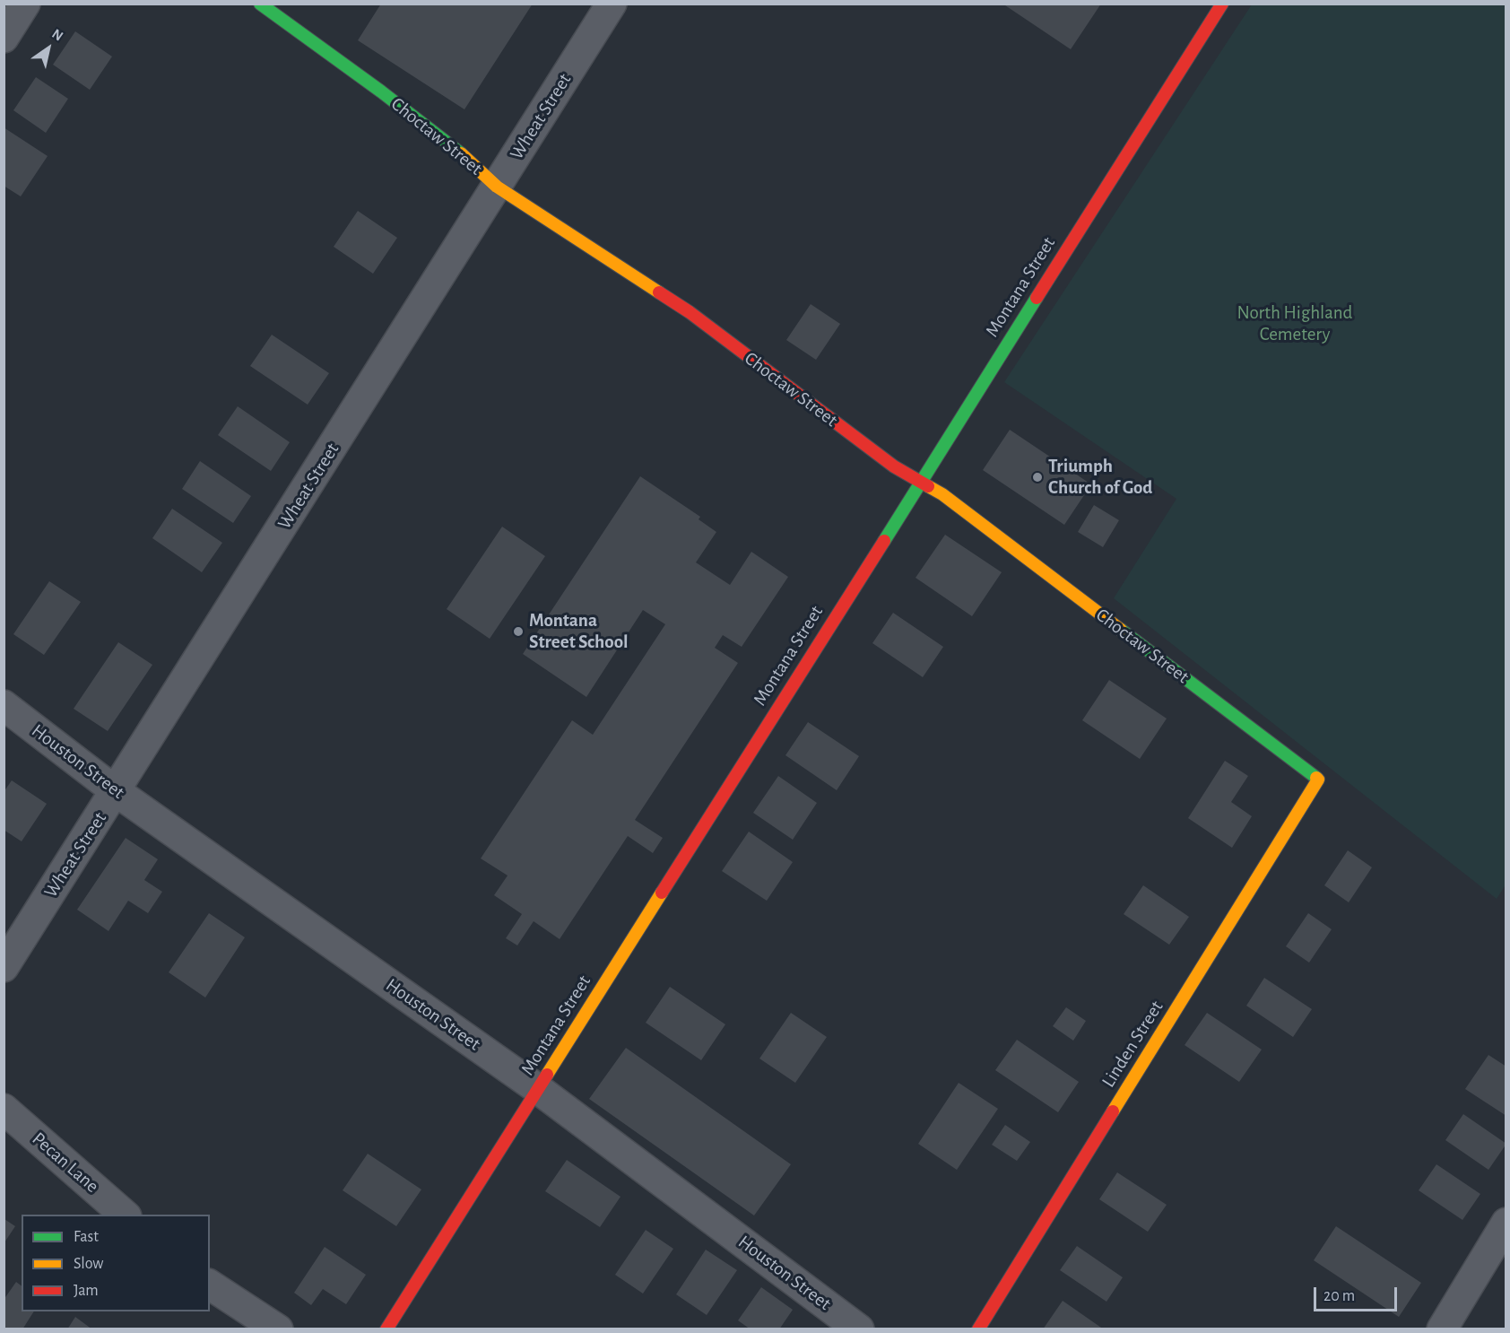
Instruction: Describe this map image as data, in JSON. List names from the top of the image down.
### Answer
{
  "streets": {
    "street": [
      "Wheat Street",
      "Choctaw Street",
      "Montana Street",
      "Houston Street",
      "Linden Street",
      "Pecan Lane"
    ]
  },
  "crossings": [
    ["Wheat Street", "Choctaw Street"],
    ["Wheat Street", "Houston Street"],
    ["Choctaw Street", "Montana Street"],
    ["Choctaw Street", "Linden Street"],
    ["Montana Street", "Houston Street"]
  ],
  "parks": ["North Highland Cemetery"],
  "places": ["Triumph Church of God", "Montana Street School"],
  "legend": ["Fast", "Slow", "Jam"],
  "scale_bar": "20 m",
  "north": "top right"
}
